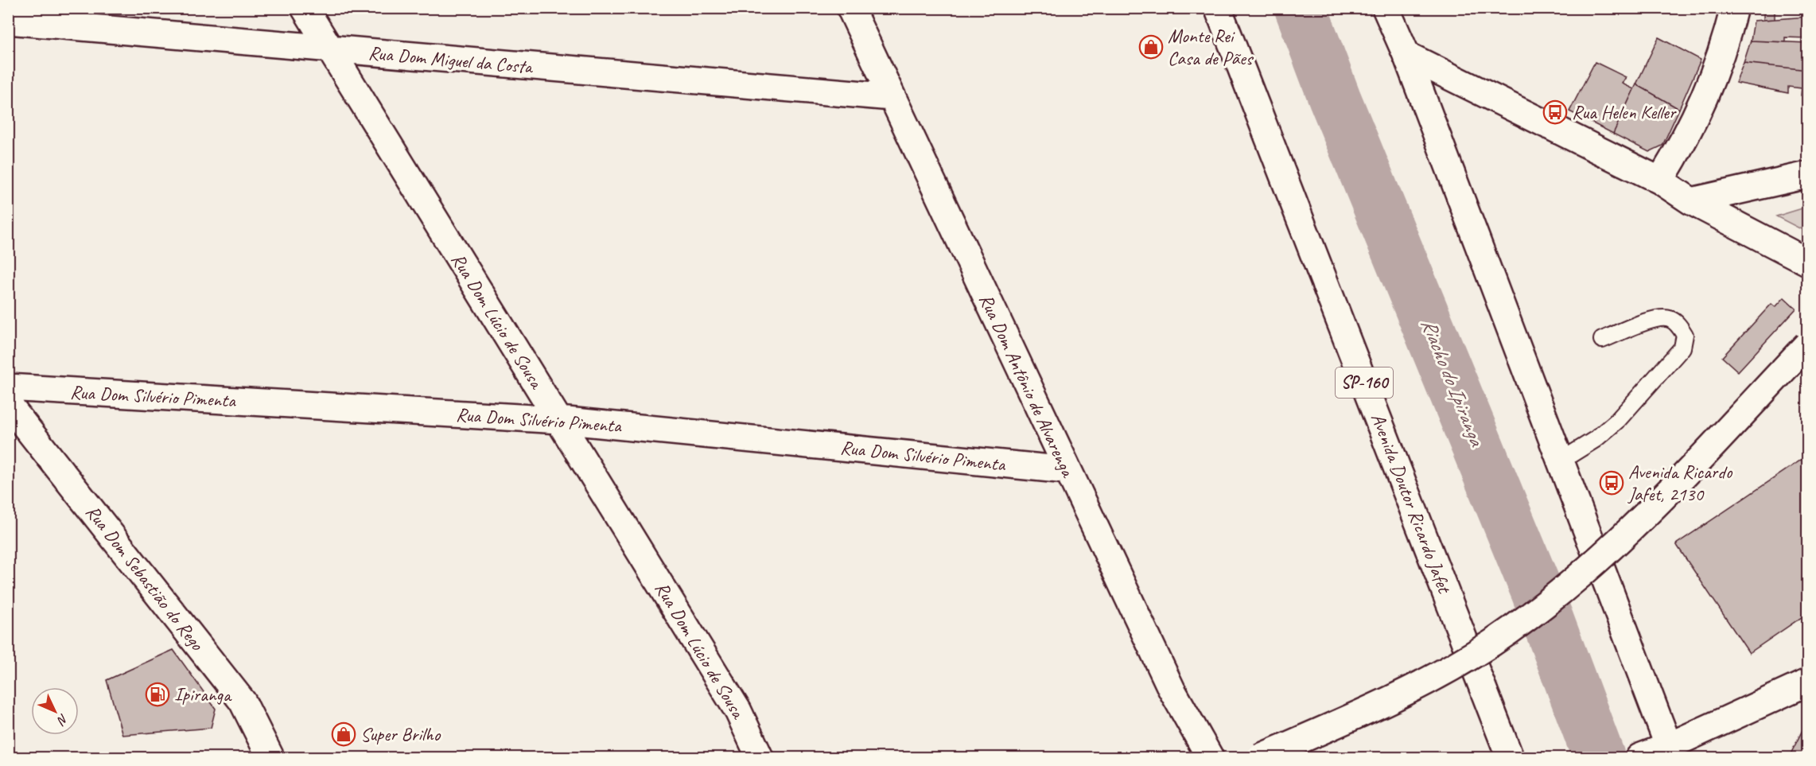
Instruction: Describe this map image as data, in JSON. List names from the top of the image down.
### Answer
{
  "streets": {
    "street": [
      "Rua Dom Miguel da Costa",
      "Rua Dom Lúcio de Sousa",
      "SP-160",
      "Rua Dom Antônio de Alvarenga",
      "Rua Dom Silvério Pimenta",
      "Avenida Doutor Ricardo Jafet",
      "Rua Dom Sebastião do Rego"
    ]
  },
  "crossings": [
    ["Rua Dom Miguel da Costa", "Rua Dom Lúcio de Sousa"],
    ["Rua Dom Miguel da Costa", "Rua Dom Antônio de Alvarenga"],
    ["Rua Dom Lúcio de Sousa", "Rua Dom Silvério Pimenta"],
    ["Rua Dom Antônio de Alvarenga", "Rua Dom Silvério Pimenta"]
  ],
  "water": ["Riacho do Ipiranga"],
  "places": {
    "shop": ["Monte Rei Casa de Pães", "Super Brilho"],
    "bus stop": ["Rua Helen Keller", "Avenida Ricardo Jafet, 2130"],
    "fuel station": ["Ipiranga"]
  },
  "north": "bottom right"
}
